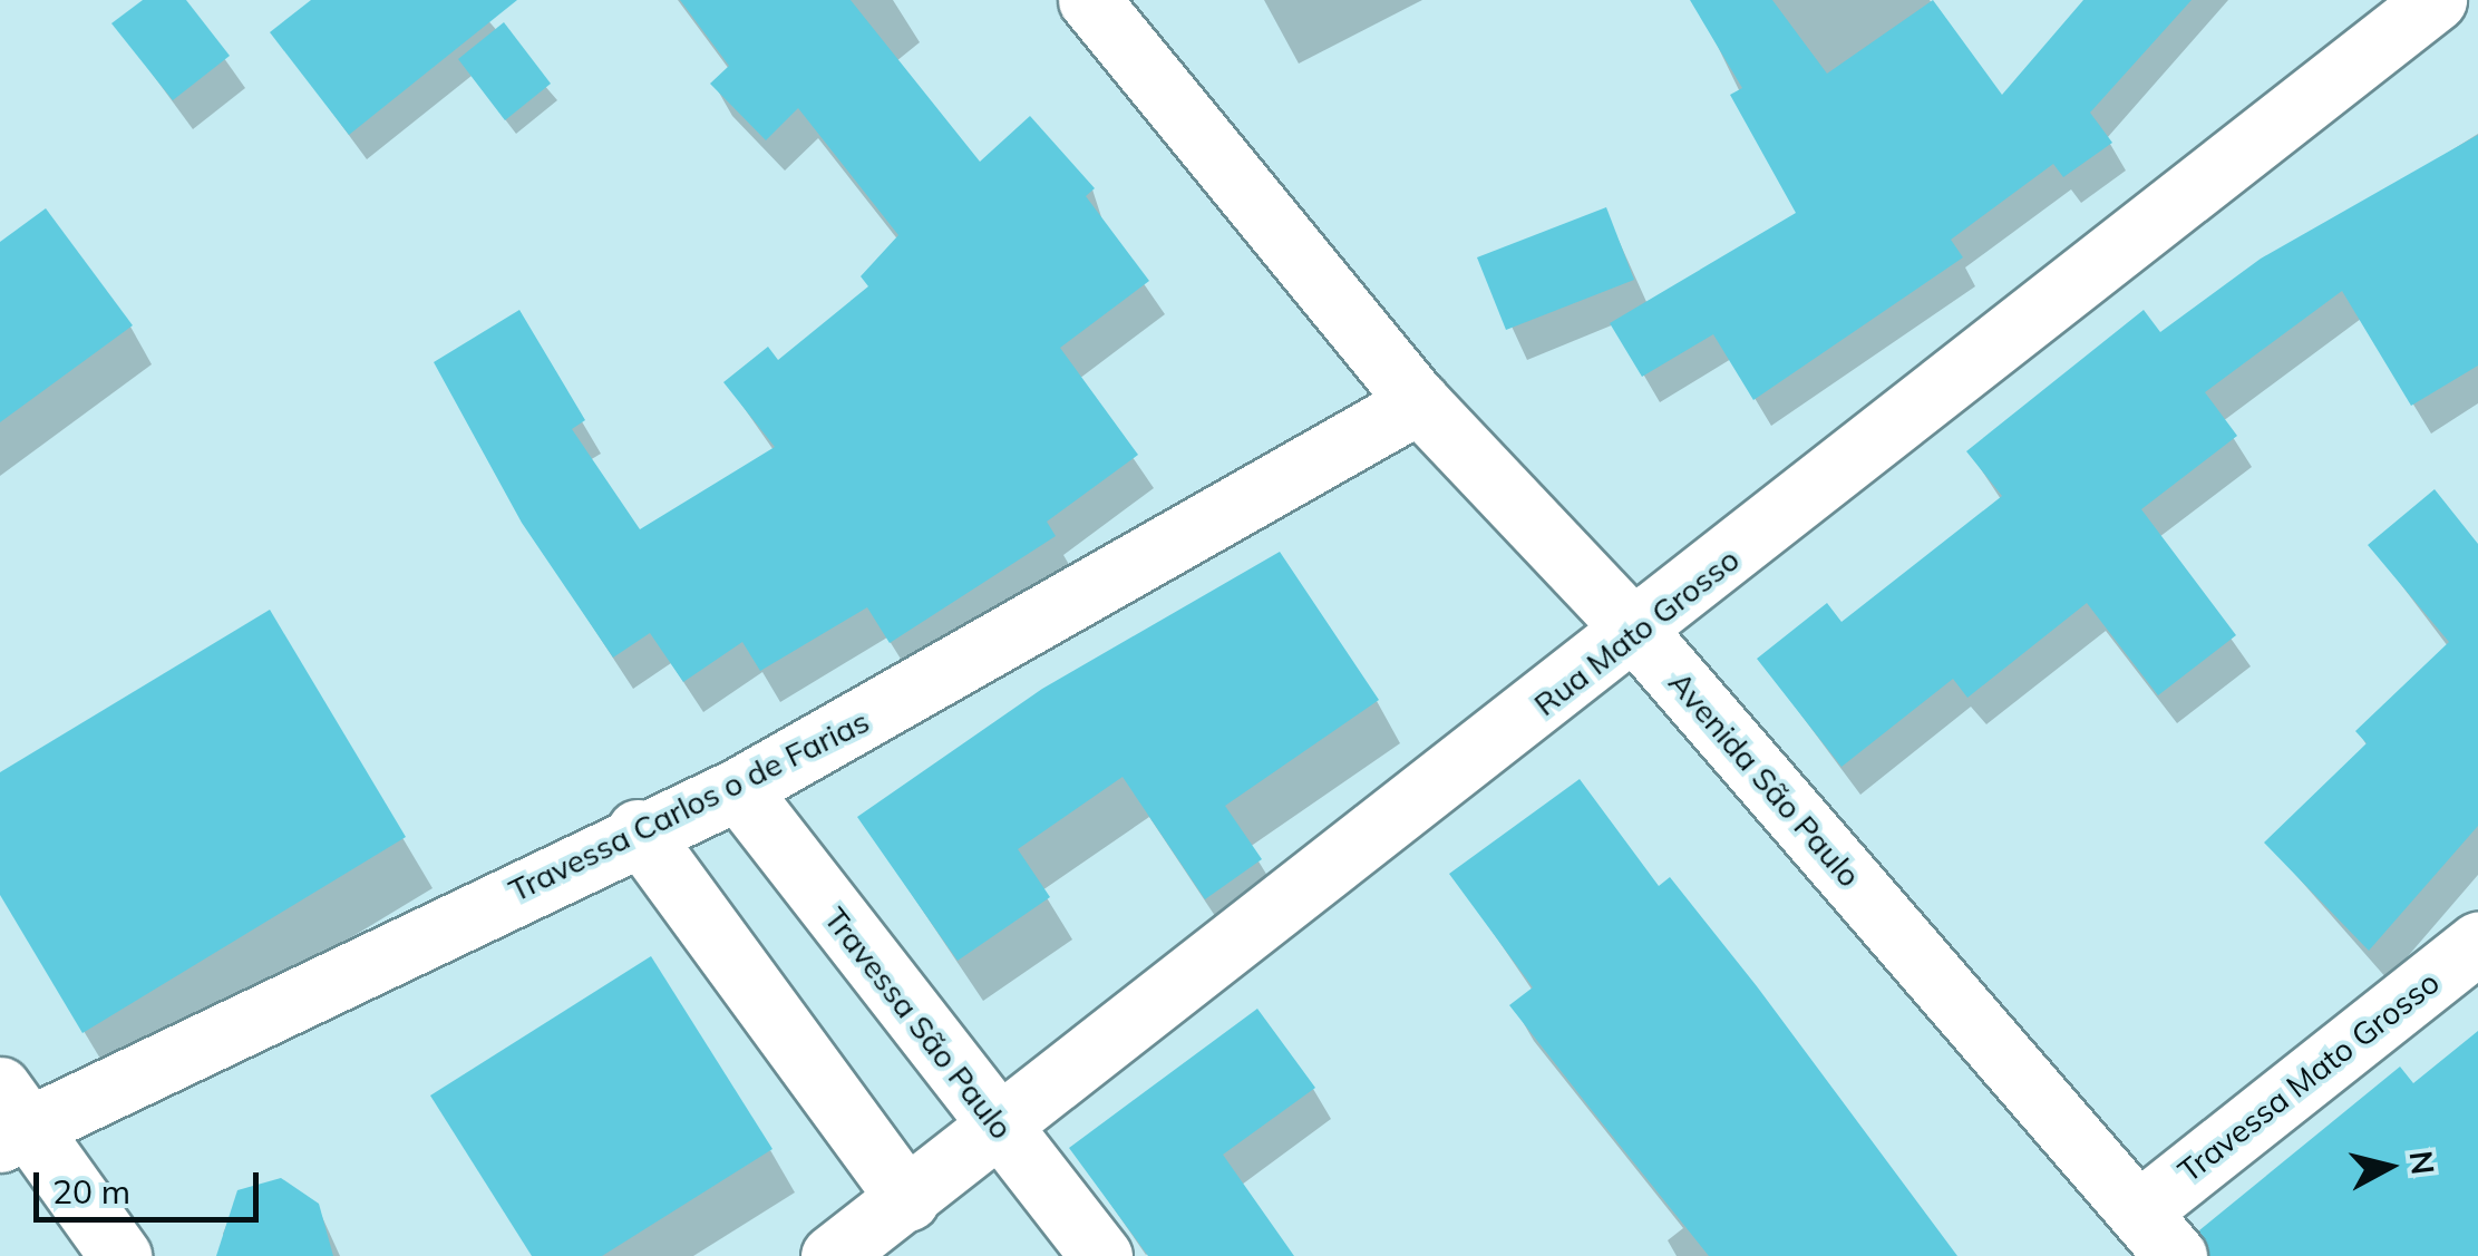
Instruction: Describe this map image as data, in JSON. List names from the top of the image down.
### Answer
{
  "streets": {
    "street": [
      "Rua Mato Grosso",
      "Avenida São Paulo",
      "Travessa Carlos o de Farias",
      "Travessa São Paulo",
      "Travessa Mato Grosso"
    ]
  },
  "crossings": [
    ["Rua Mato Grosso", "Avenida São Paulo"],
    ["Rua Mato Grosso", "Travessa São Paulo"],
    ["Avenida São Paulo", "Travessa Carlos o de Farias"],
    ["Avenida São Paulo", "Travessa Mato Grosso"],
    ["Travessa Carlos o de Farias", "Travessa São Paulo"]
  ],
  "scale_bar": "20 m",
  "north": "right"
}
